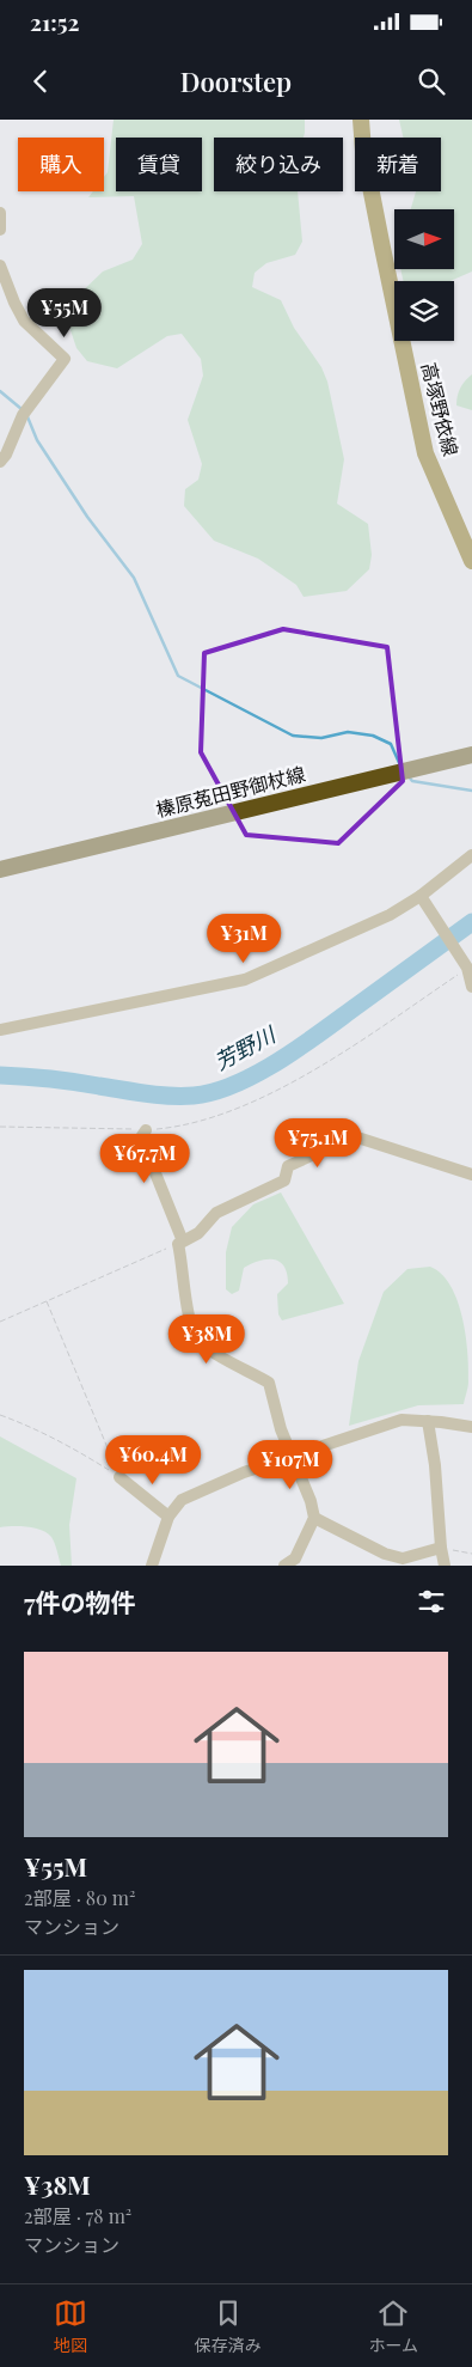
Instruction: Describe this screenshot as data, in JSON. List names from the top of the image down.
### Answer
{
  "streets": {
    "main road": ["高塚野依線", "榛原菟田野御杖線"]
  },
  "water": ["芳野川"],
  "north": "right",
  "page": {
    "status": "21:52",
    "header": "Doorstep",
    "chip": [
      "購入",
      "賃貸",
      "絞り込み",
      "新着"
    ],
    "price": [
      "¥55M",
      "¥31M",
      "¥75.1M",
      "¥67.7M",
      "¥38M",
      "¥60.4M",
      "¥107M"
    ],
    "heading": "7件の物件",
    "list": [
      {
        "name": "¥55M",
        "note": "2部屋 · 80 m² · マンション"
      },
      {
        "name": "¥38M",
        "note": "2部屋 · 78 m² · マンション"
      }
    ],
    "tabs": ["地図", "保存済み", "ホーム"]
  }
}
